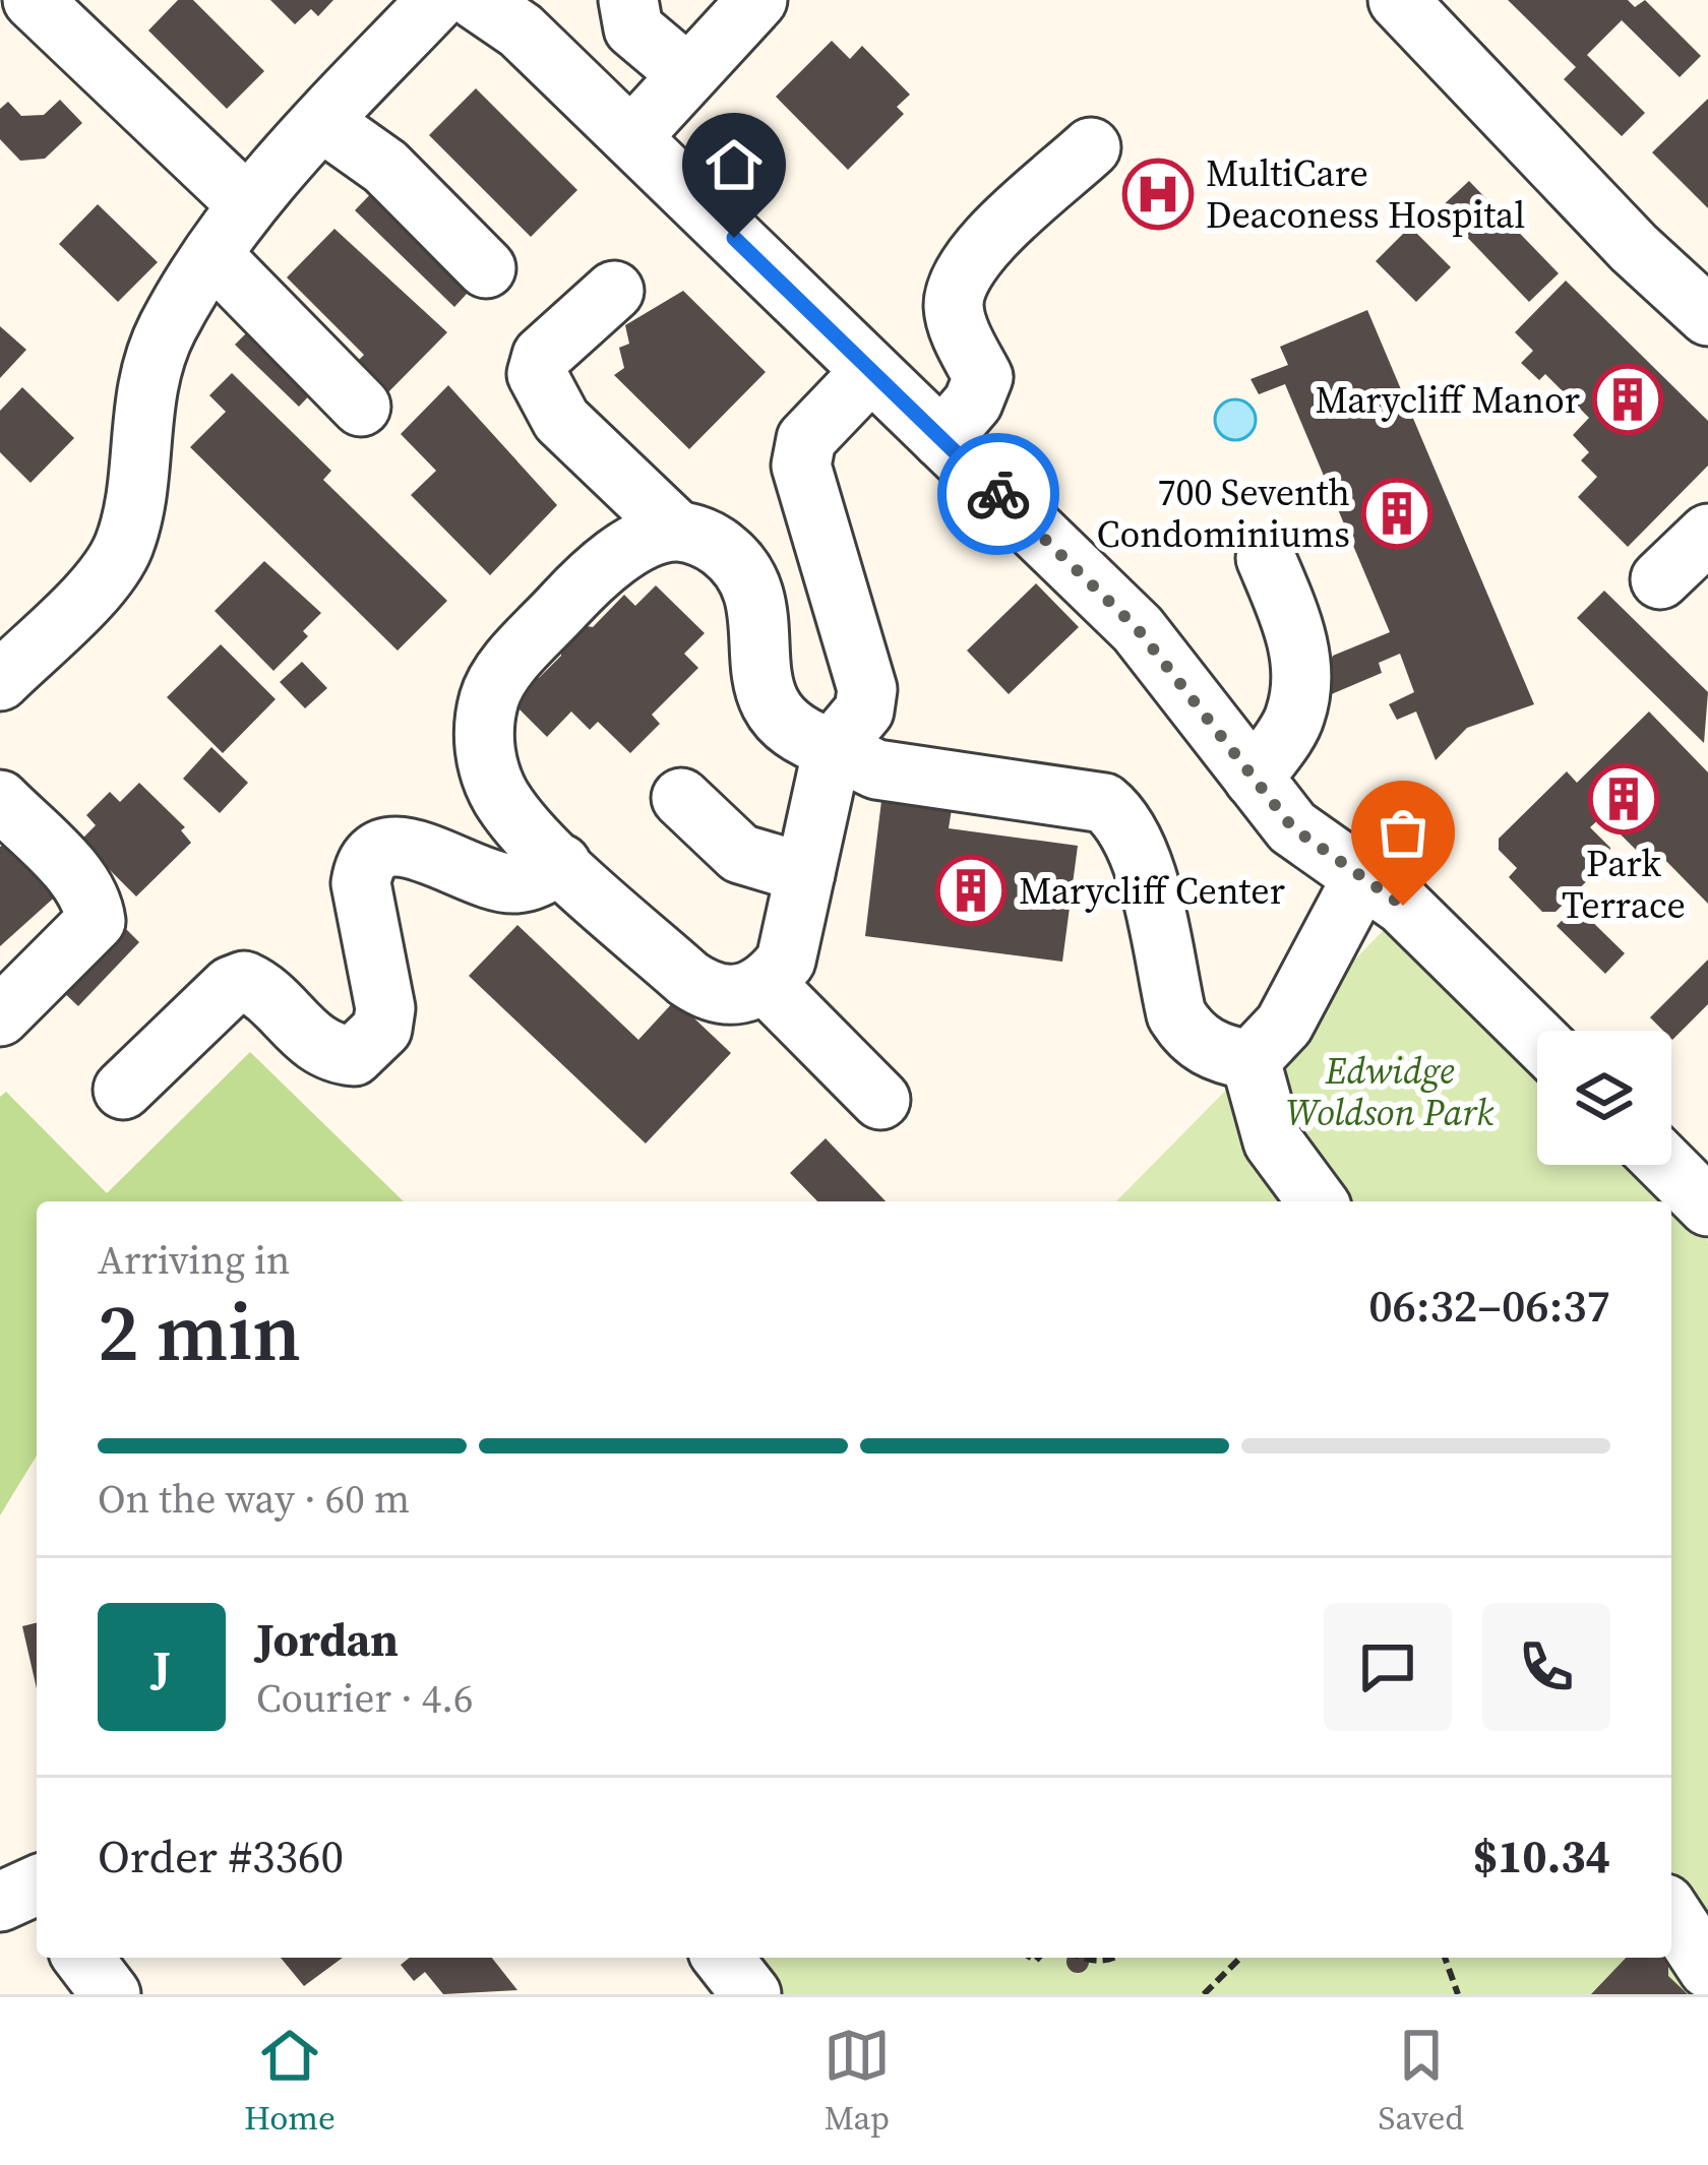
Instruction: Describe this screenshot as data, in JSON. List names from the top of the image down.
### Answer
{
  "parks": ["Edwidge Woldson Park"],
  "places": {
    "hospital": ["MultiCare Deaconess Hospital"],
    "building": [
      "Marycliff Manor",
      "700 Seventh Condominiums",
      "Park Terrace",
      "Marycliff Center"
    ]
  },
  "page": {
    "heading": ["2 min", "Arriving in", "06:32–06:37"],
    "panel": [
      "Jordan",
      "Courier · 4.6",
      "Order #3360",
      "$10.34"
    ],
    "bar": "On the way · 60 m",
    "round": "J",
    "tabs": ["Home", "Map", "Saved"]
  }
}
